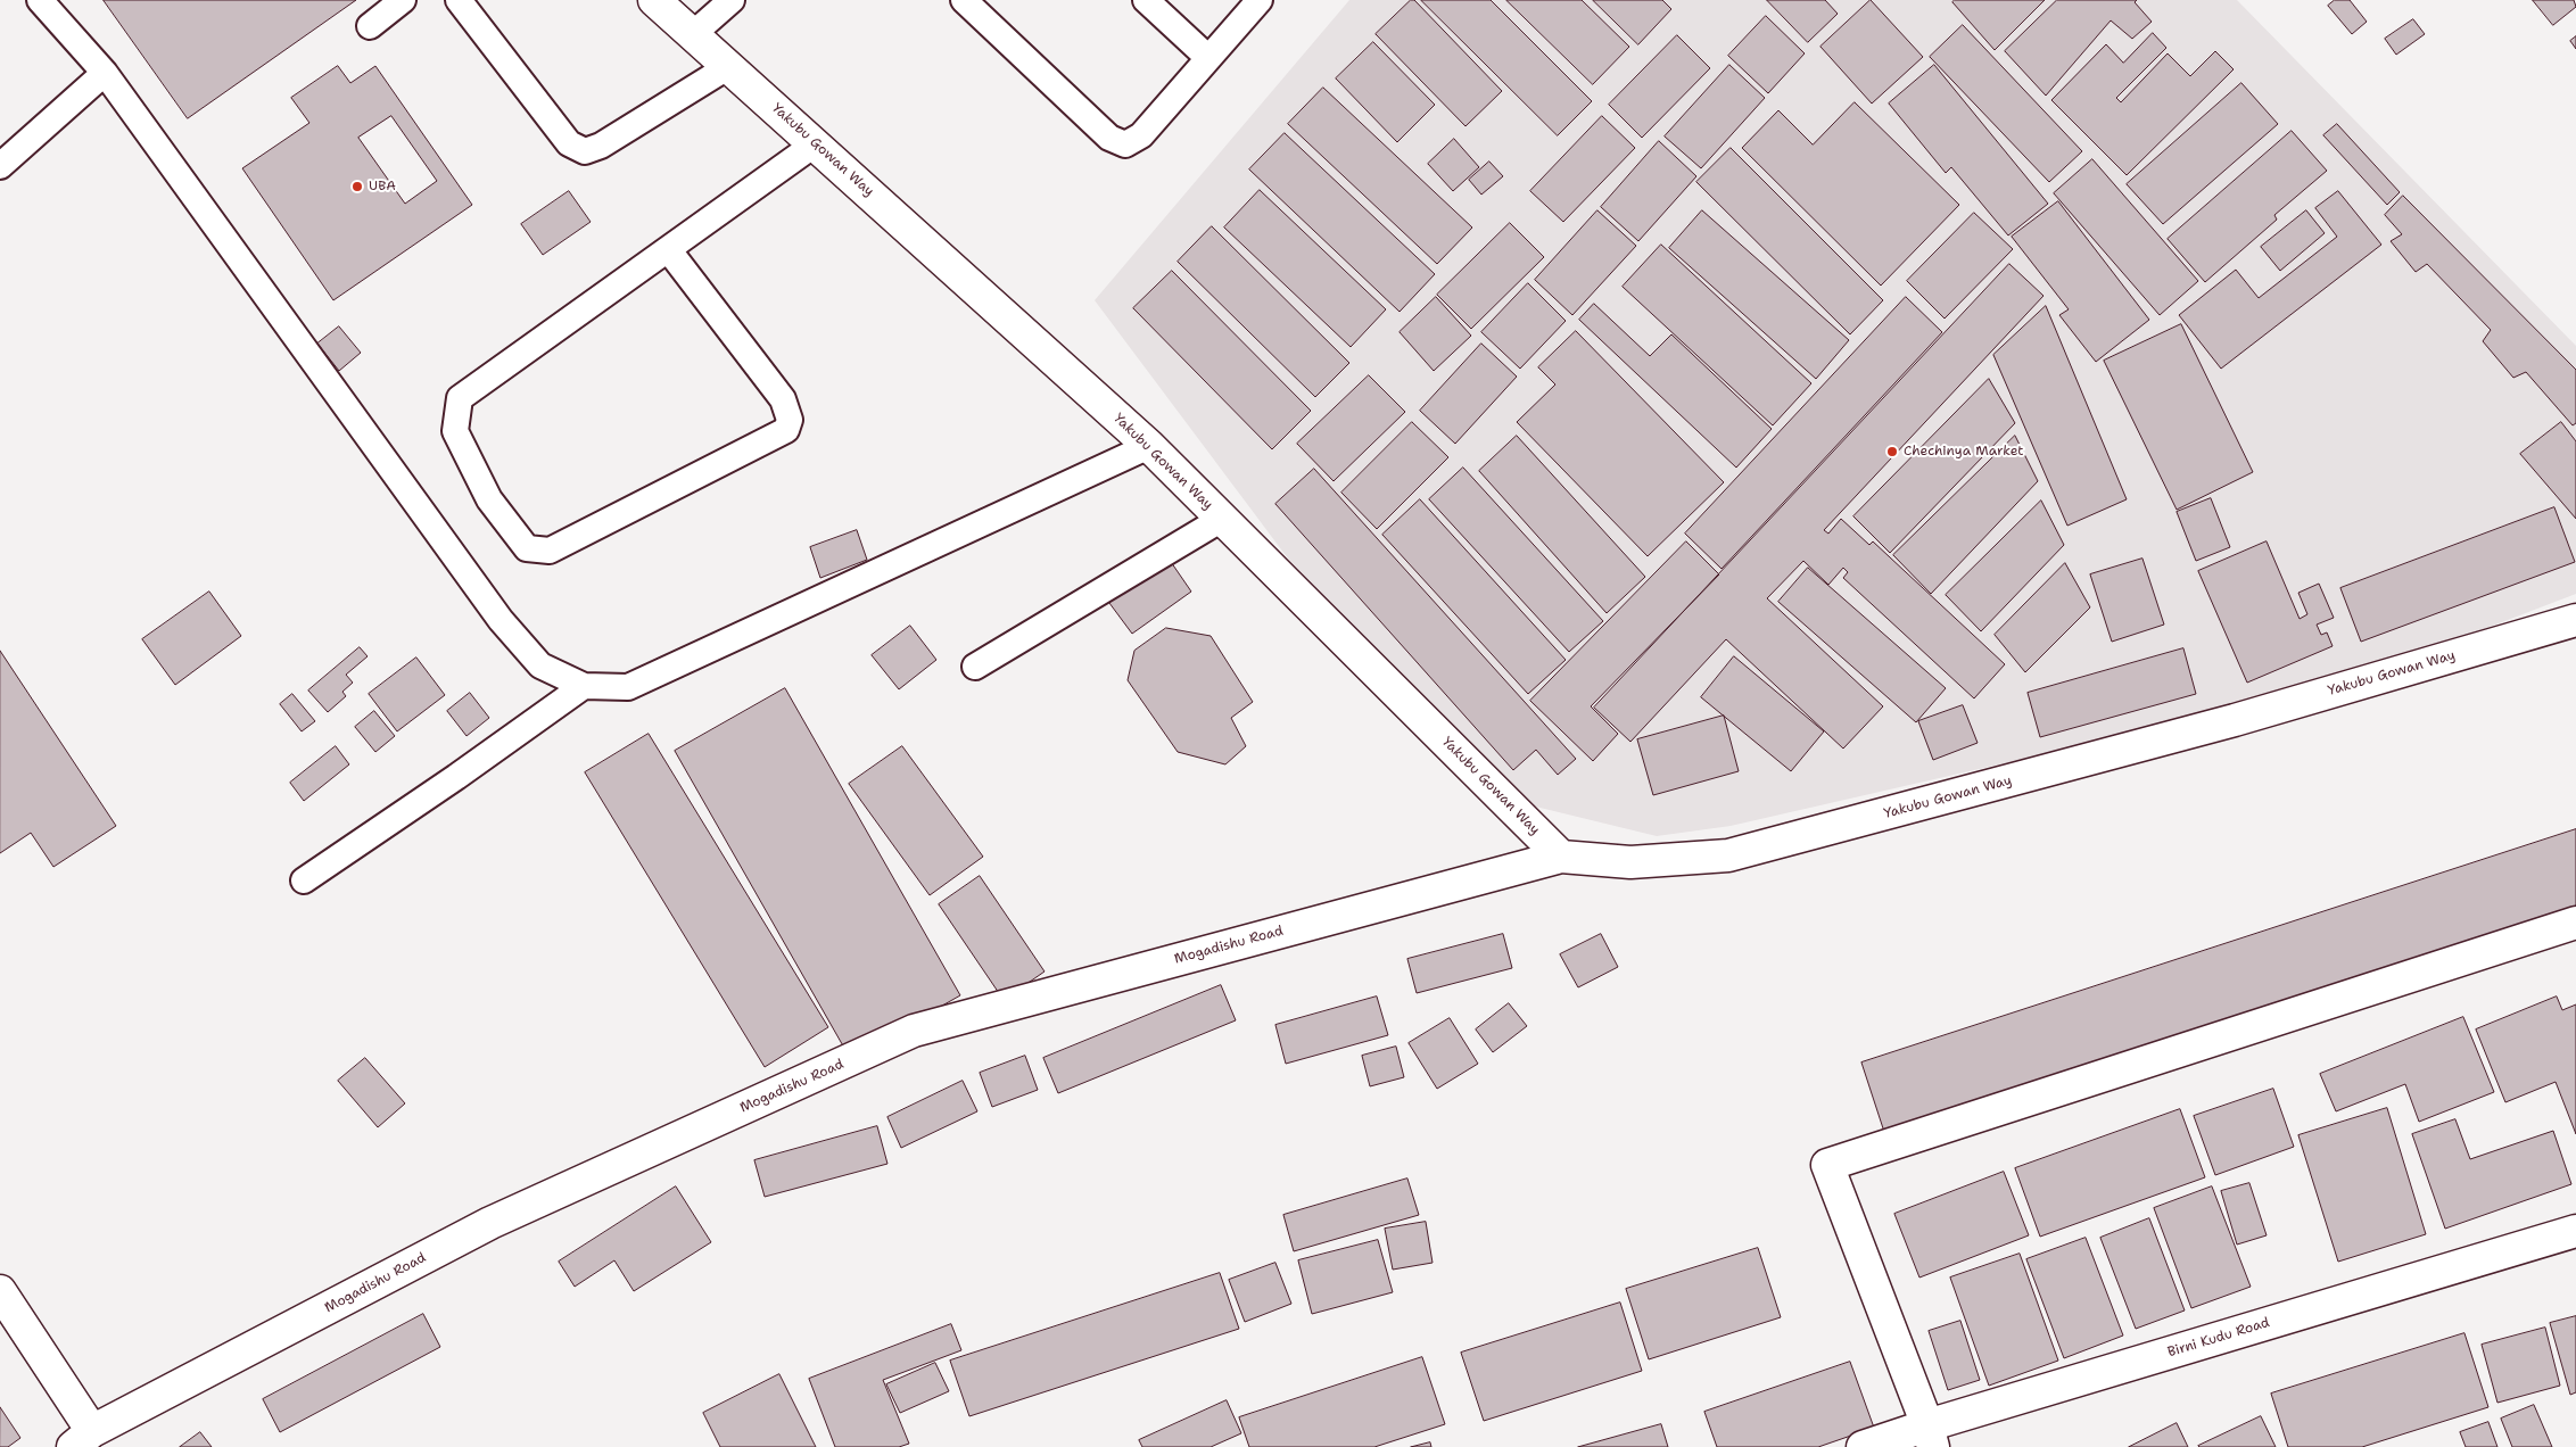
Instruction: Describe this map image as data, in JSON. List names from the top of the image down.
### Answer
{
  "streets": {
    "street": ["Yakubu Gowan Way", "Mogadishu Road", "Birni Kudu Road"]
  },
  "crossings": [
    ["Yakubu Gowan Way", "Mogadishu Road"]
  ],
  "places": ["UBA", "Chechinya Market"]
}
